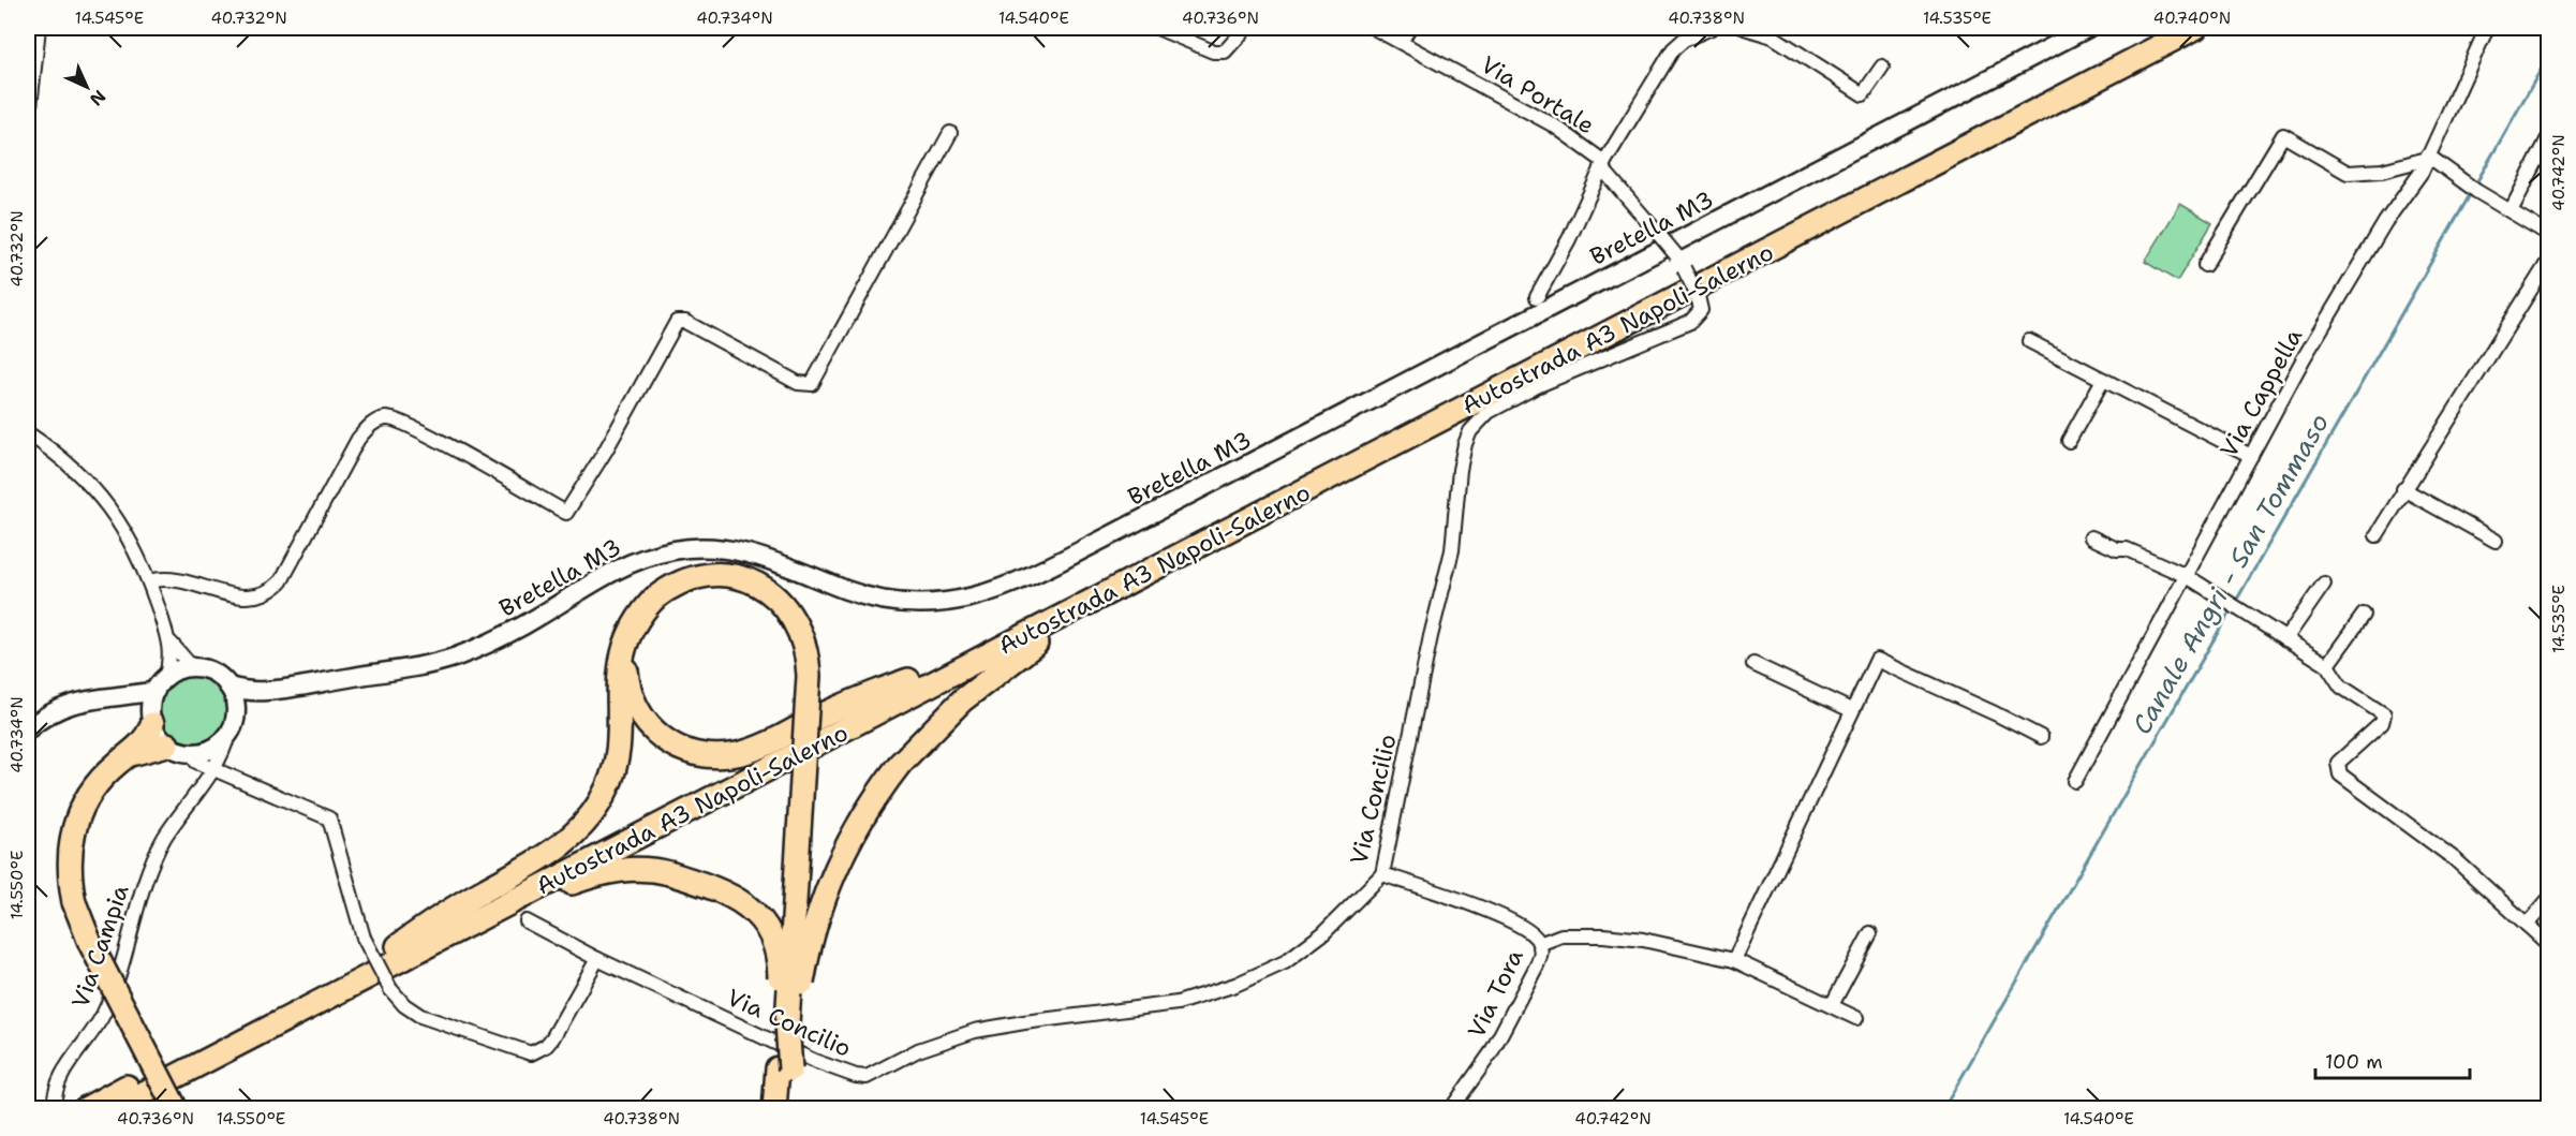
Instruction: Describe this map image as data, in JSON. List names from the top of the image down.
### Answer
{
  "streets": {
    "highway": ["Autostrada A3 Napoli-Salerno"],
    "street": [
      "Via Portale",
      "Bretella M3",
      "Via Cappella",
      "Via Concilio",
      "Via Campia",
      "Via Tora"
    ]
  },
  "crossings": [
    ["Via Portale", "Via Concilio"],
    ["Bretella M3", "Via Campia"],
    ["Via Concilio", "Via Tora"]
  ],
  "water": ["Canale Angri - San Tommaso"],
  "scale_bar": "100 m",
  "north": "bottom right",
  "coordinates": [
    "14.545°E",
    "40.732°N",
    "40.734°N",
    "14.540°E",
    "40.736°N",
    "40.738°N",
    "14.535°E",
    "40.740°N",
    "40.742°N",
    "14.550°E"
  ]
}
